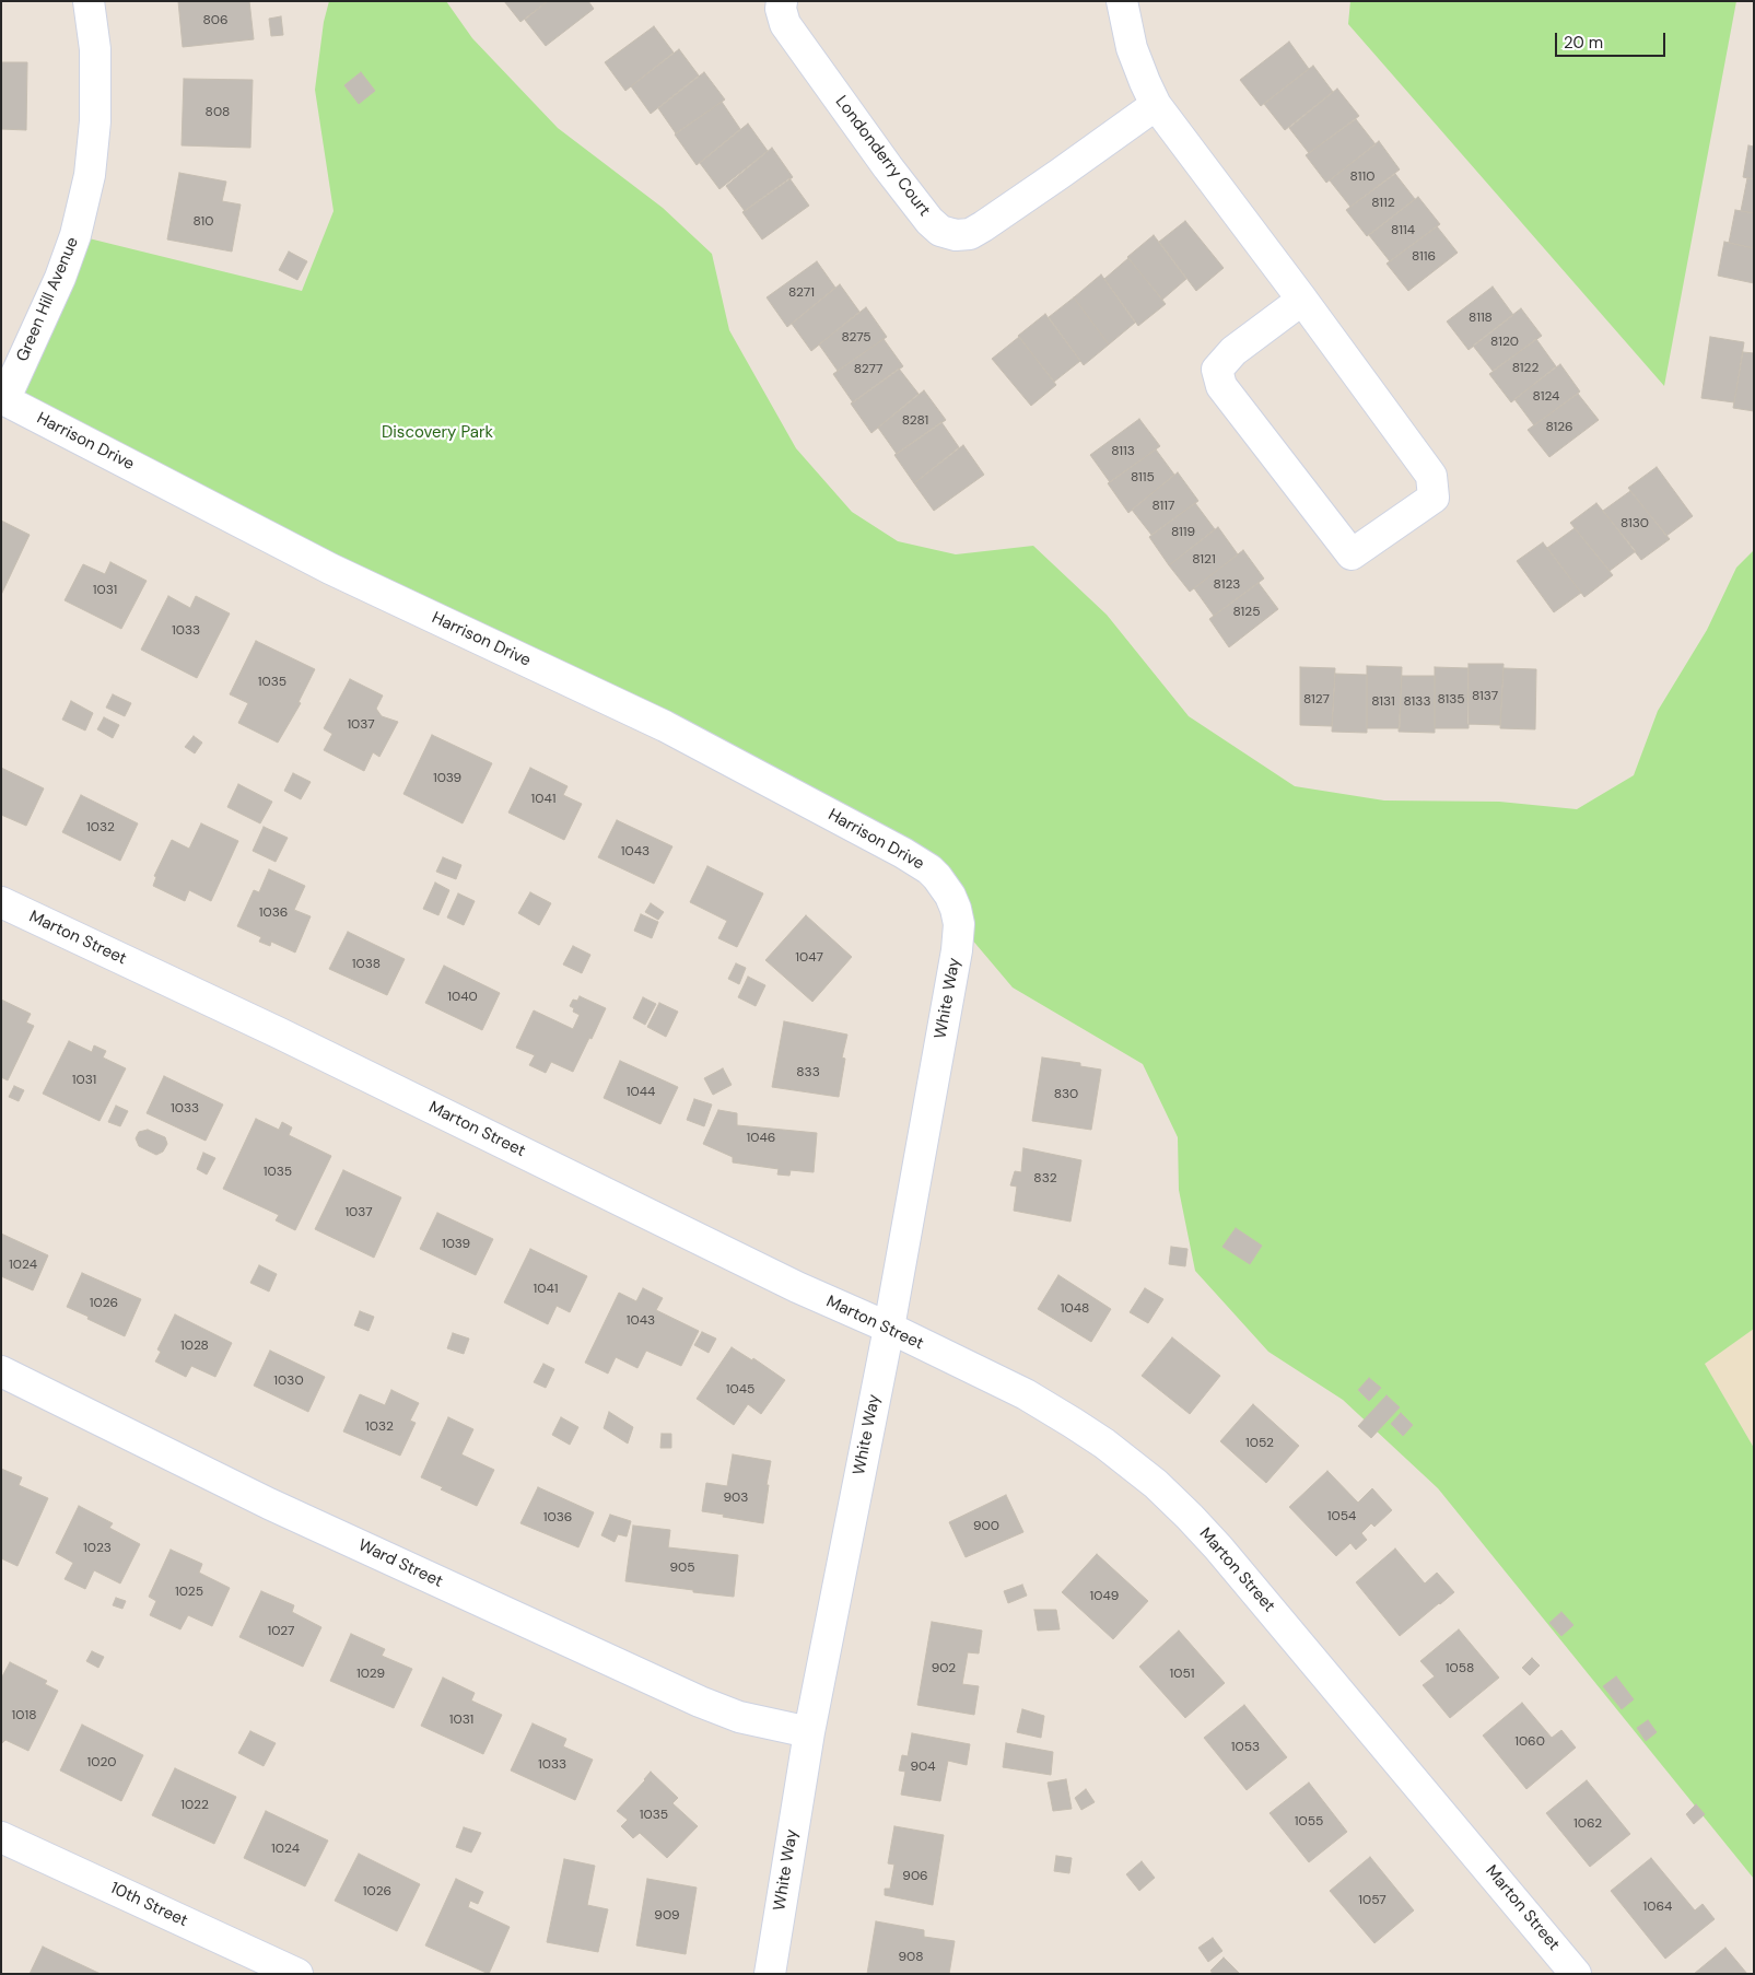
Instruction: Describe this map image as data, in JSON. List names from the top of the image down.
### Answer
{
  "streets": {
    "street": [
      "Londonderry Court",
      "Green Hill Avenue",
      "Harrison Drive",
      "Marton Street",
      "White Way",
      "Ward Street",
      "10th Street"
    ]
  },
  "crossings": [
    ["Green Hill Avenue", "Harrison Drive"],
    ["Harrison Drive", "White Way"],
    ["Marton Street", "White Way"],
    ["White Way", "Ward Street"]
  ],
  "parks": ["Discovery Park"],
  "house_numbers": [
    "806",
    "808",
    "8110",
    "8112",
    "810",
    "8114",
    "8116",
    "8271",
    "8118",
    "8275",
    "8120",
    "8122",
    "8277",
    "8124",
    "8281",
    "8126",
    "8113",
    "8115",
    "8117",
    "8130",
    "8119",
    "8121",
    "8123",
    "1031",
    "8125",
    "1033",
    "1035",
    "8137",
    "8127",
    "8135",
    "8131",
    "8133",
    "1037",
    "1039",
    "1041",
    "1032",
    "1043",
    "1036",
    "1047",
    "1038",
    "1040",
    "833",
    "1031",
    "1044",
    "830",
    "1033",
    "1046",
    "1035",
    "832",
    "1037",
    "1039",
    "1024",
    "1041",
    "1026",
    "1048",
    "1043",
    "1028",
    "1030",
    "1045",
    "1032",
    "1052",
    "903",
    "1054",
    "1036",
    "900",
    "1023",
    "905",
    "1025",
    "1049",
    "1027",
    "902",
    "1058",
    "1029",
    "1051",
    "1018",
    "1031",
    "1060",
    "1053",
    "1020",
    "1033",
    "904",
    "1022",
    "1035",
    "1055",
    "1062",
    "1024",
    "906",
    "1026",
    "1057",
    "1064",
    "909",
    "908"
  ],
  "scale_bar": "20 m"
}
